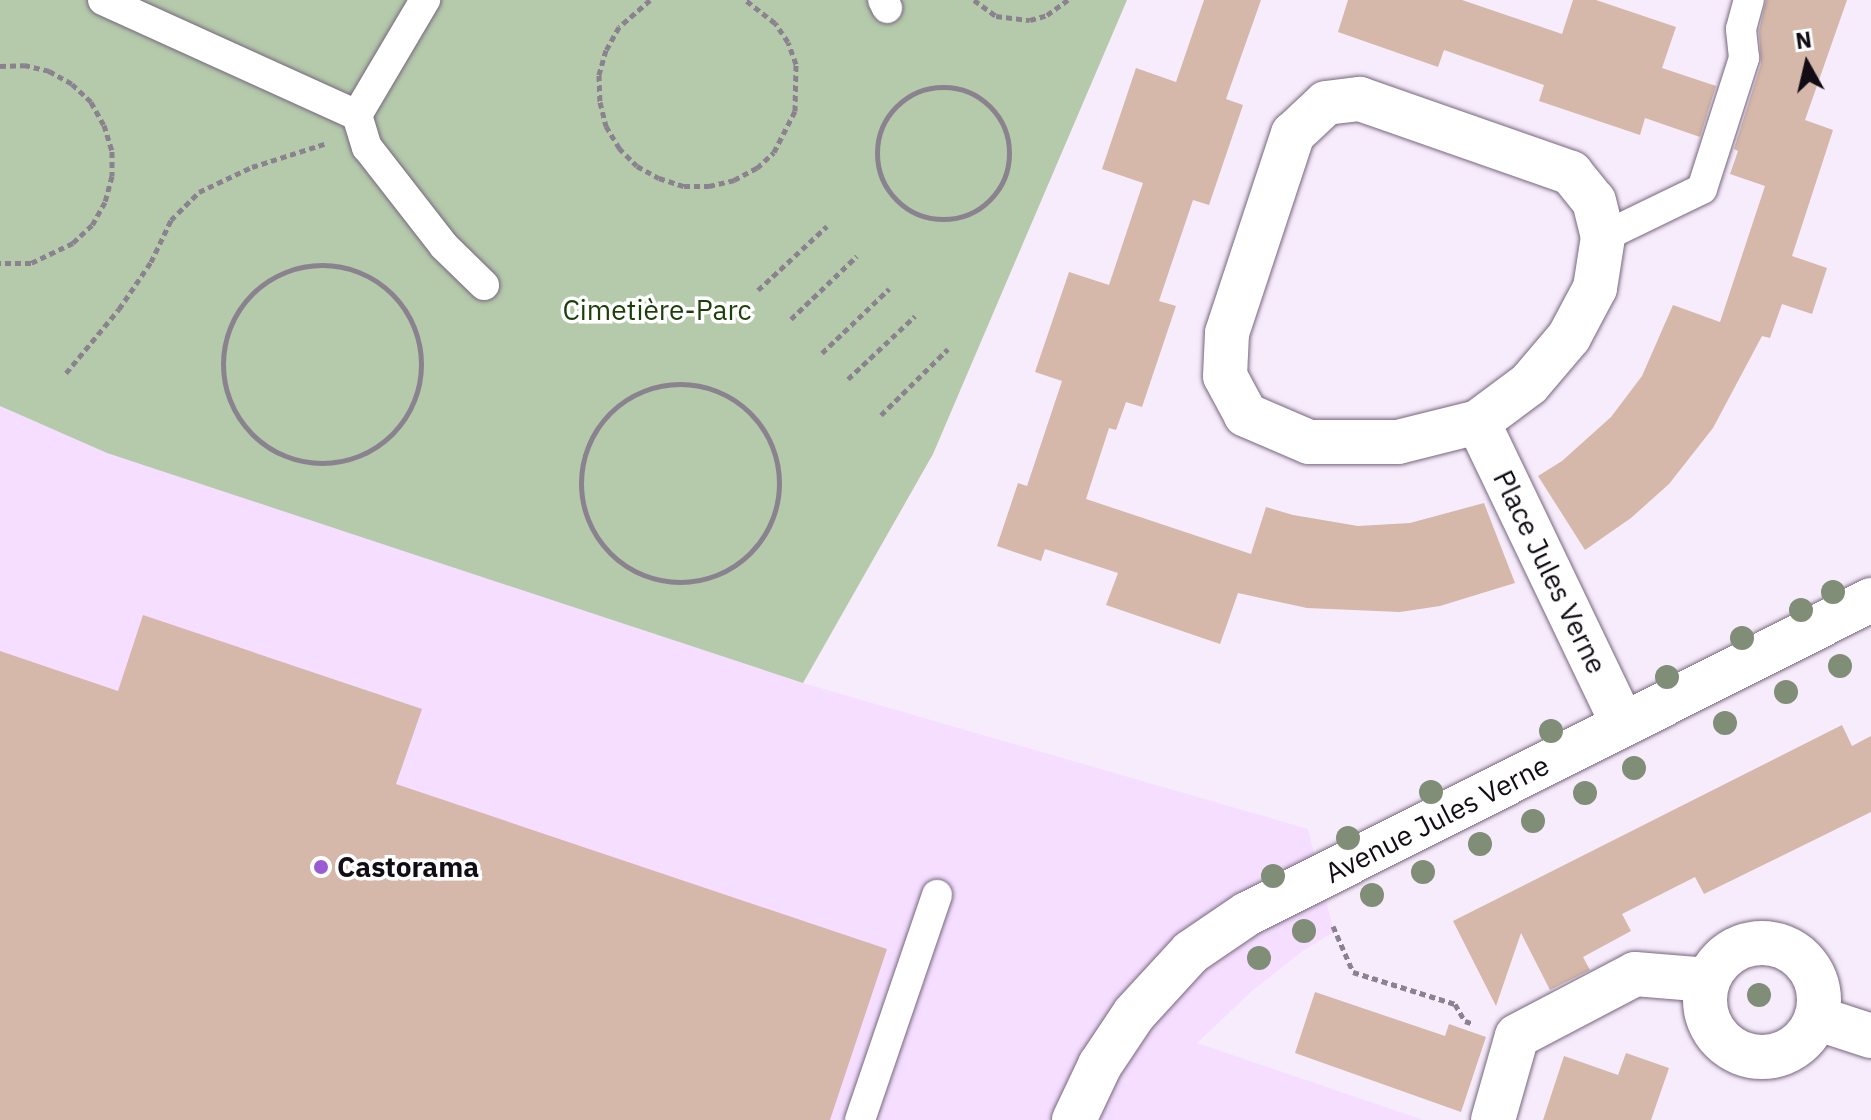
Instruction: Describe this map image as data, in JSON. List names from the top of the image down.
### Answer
{
  "streets": {
    "street": ["Place Jules Verne", "Avenue Jules Verne"]
  },
  "crossings": [
    ["Place Jules Verne", "Avenue Jules Verne"]
  ],
  "parks": ["Cimetière-Parc"],
  "places": ["Castorama"],
  "north": "top"
}
